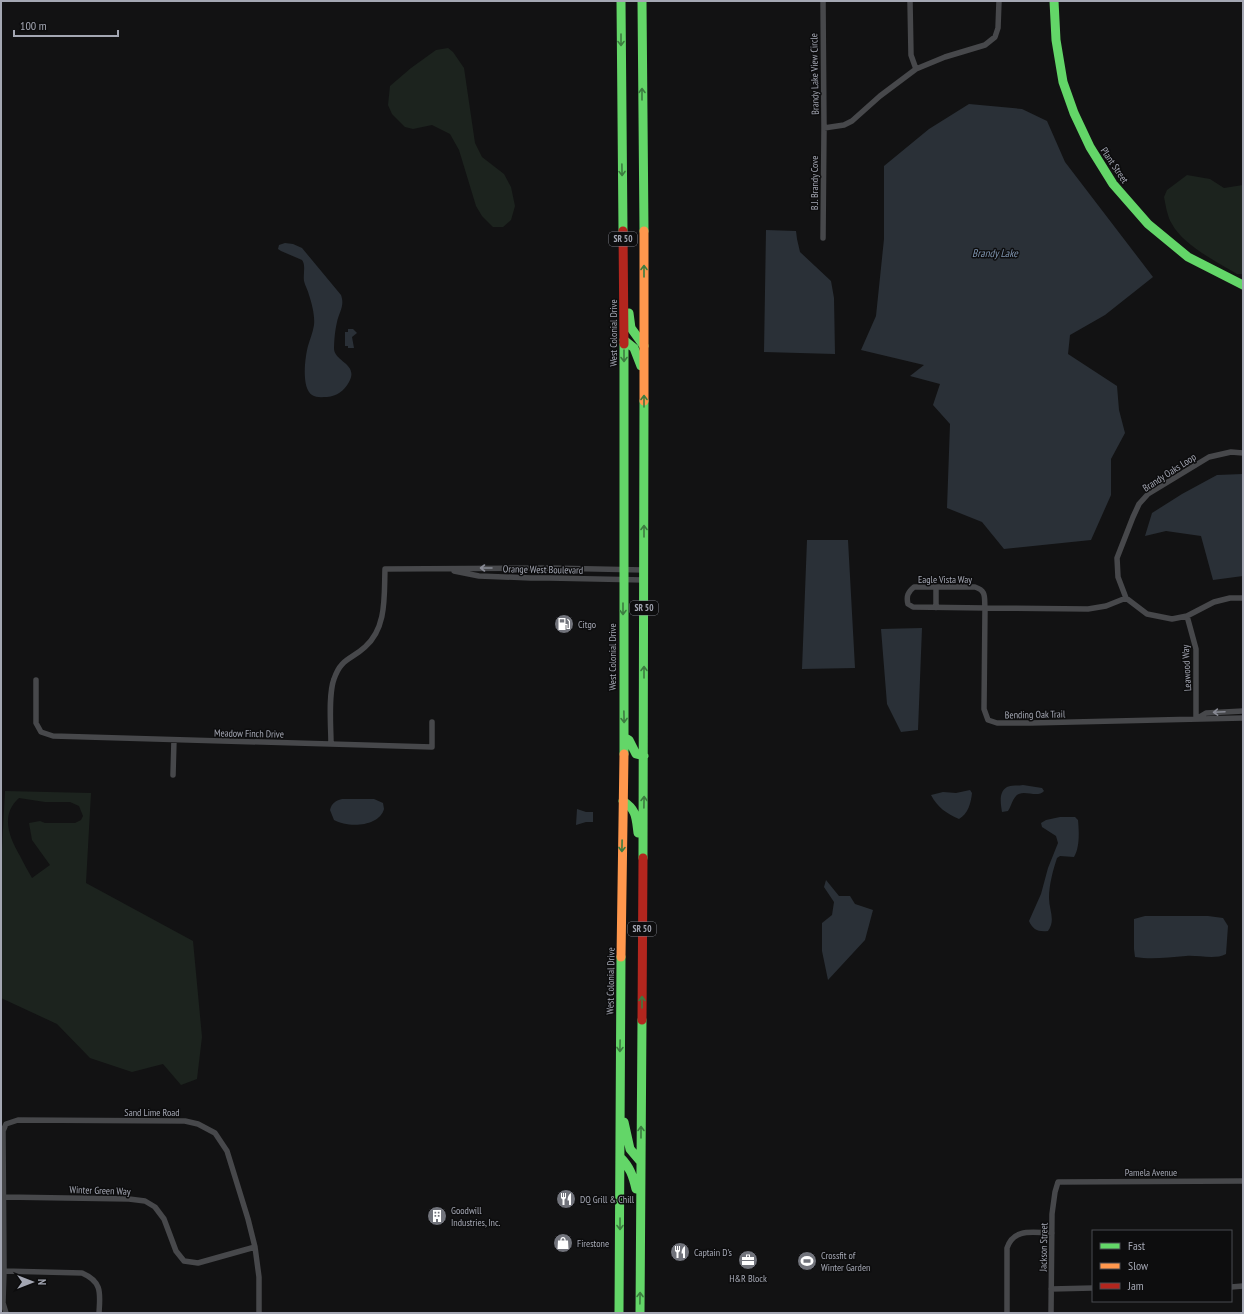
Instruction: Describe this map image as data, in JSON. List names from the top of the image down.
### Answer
{
  "streets": {
    "main road": ["Plant Street", "SR 50", "West Colonial Drive"],
    "street": [
      "Brandy Lake View Circle",
      "B.J. Brandy Cove",
      "Brandy Oaks Loop",
      "Orange West Boulevard",
      "Eagle Vista Way",
      "Leawood Way",
      "Bending Oak Trail",
      "Meadow Finch Drive",
      "Sand Lime Road",
      "Pamela Avenue",
      "Winter Green Way",
      "Jackson Street"
    ]
  },
  "crossings": [
    ["Brandy Lake View Circle", "B.J. Brandy Cove"],
    ["SR 50", "Orange West Boulevard"],
    ["West Colonial Drive", "Orange West Boulevard"],
    ["Brandy Oaks Loop", "Eagle Vista Way"],
    ["Orange West Boulevard", "Meadow Finch Drive"],
    ["Eagle Vista Way", "Bending Oak Trail"],
    ["Leawood Way", "Bending Oak Trail"],
    ["Sand Lime Road", "Winter Green Way"],
    ["Pamela Avenue", "Jackson Street"]
  ],
  "water": ["Brandy Lake"],
  "places": {
    "fuel station": ["Citgo"],
    "restaurant": ["DQ Grill & Chill", "Captain D's"],
    "building": ["Goodwill Industries, Inc."],
    "shop": ["Firestone"],
    "office": ["H&R Block"],
    "sports": ["Crossfit of Winter Garden"]
  },
  "legend": ["Fast", "Slow", "Jam"],
  "scale_bar": "100 m",
  "north": "right"
}
